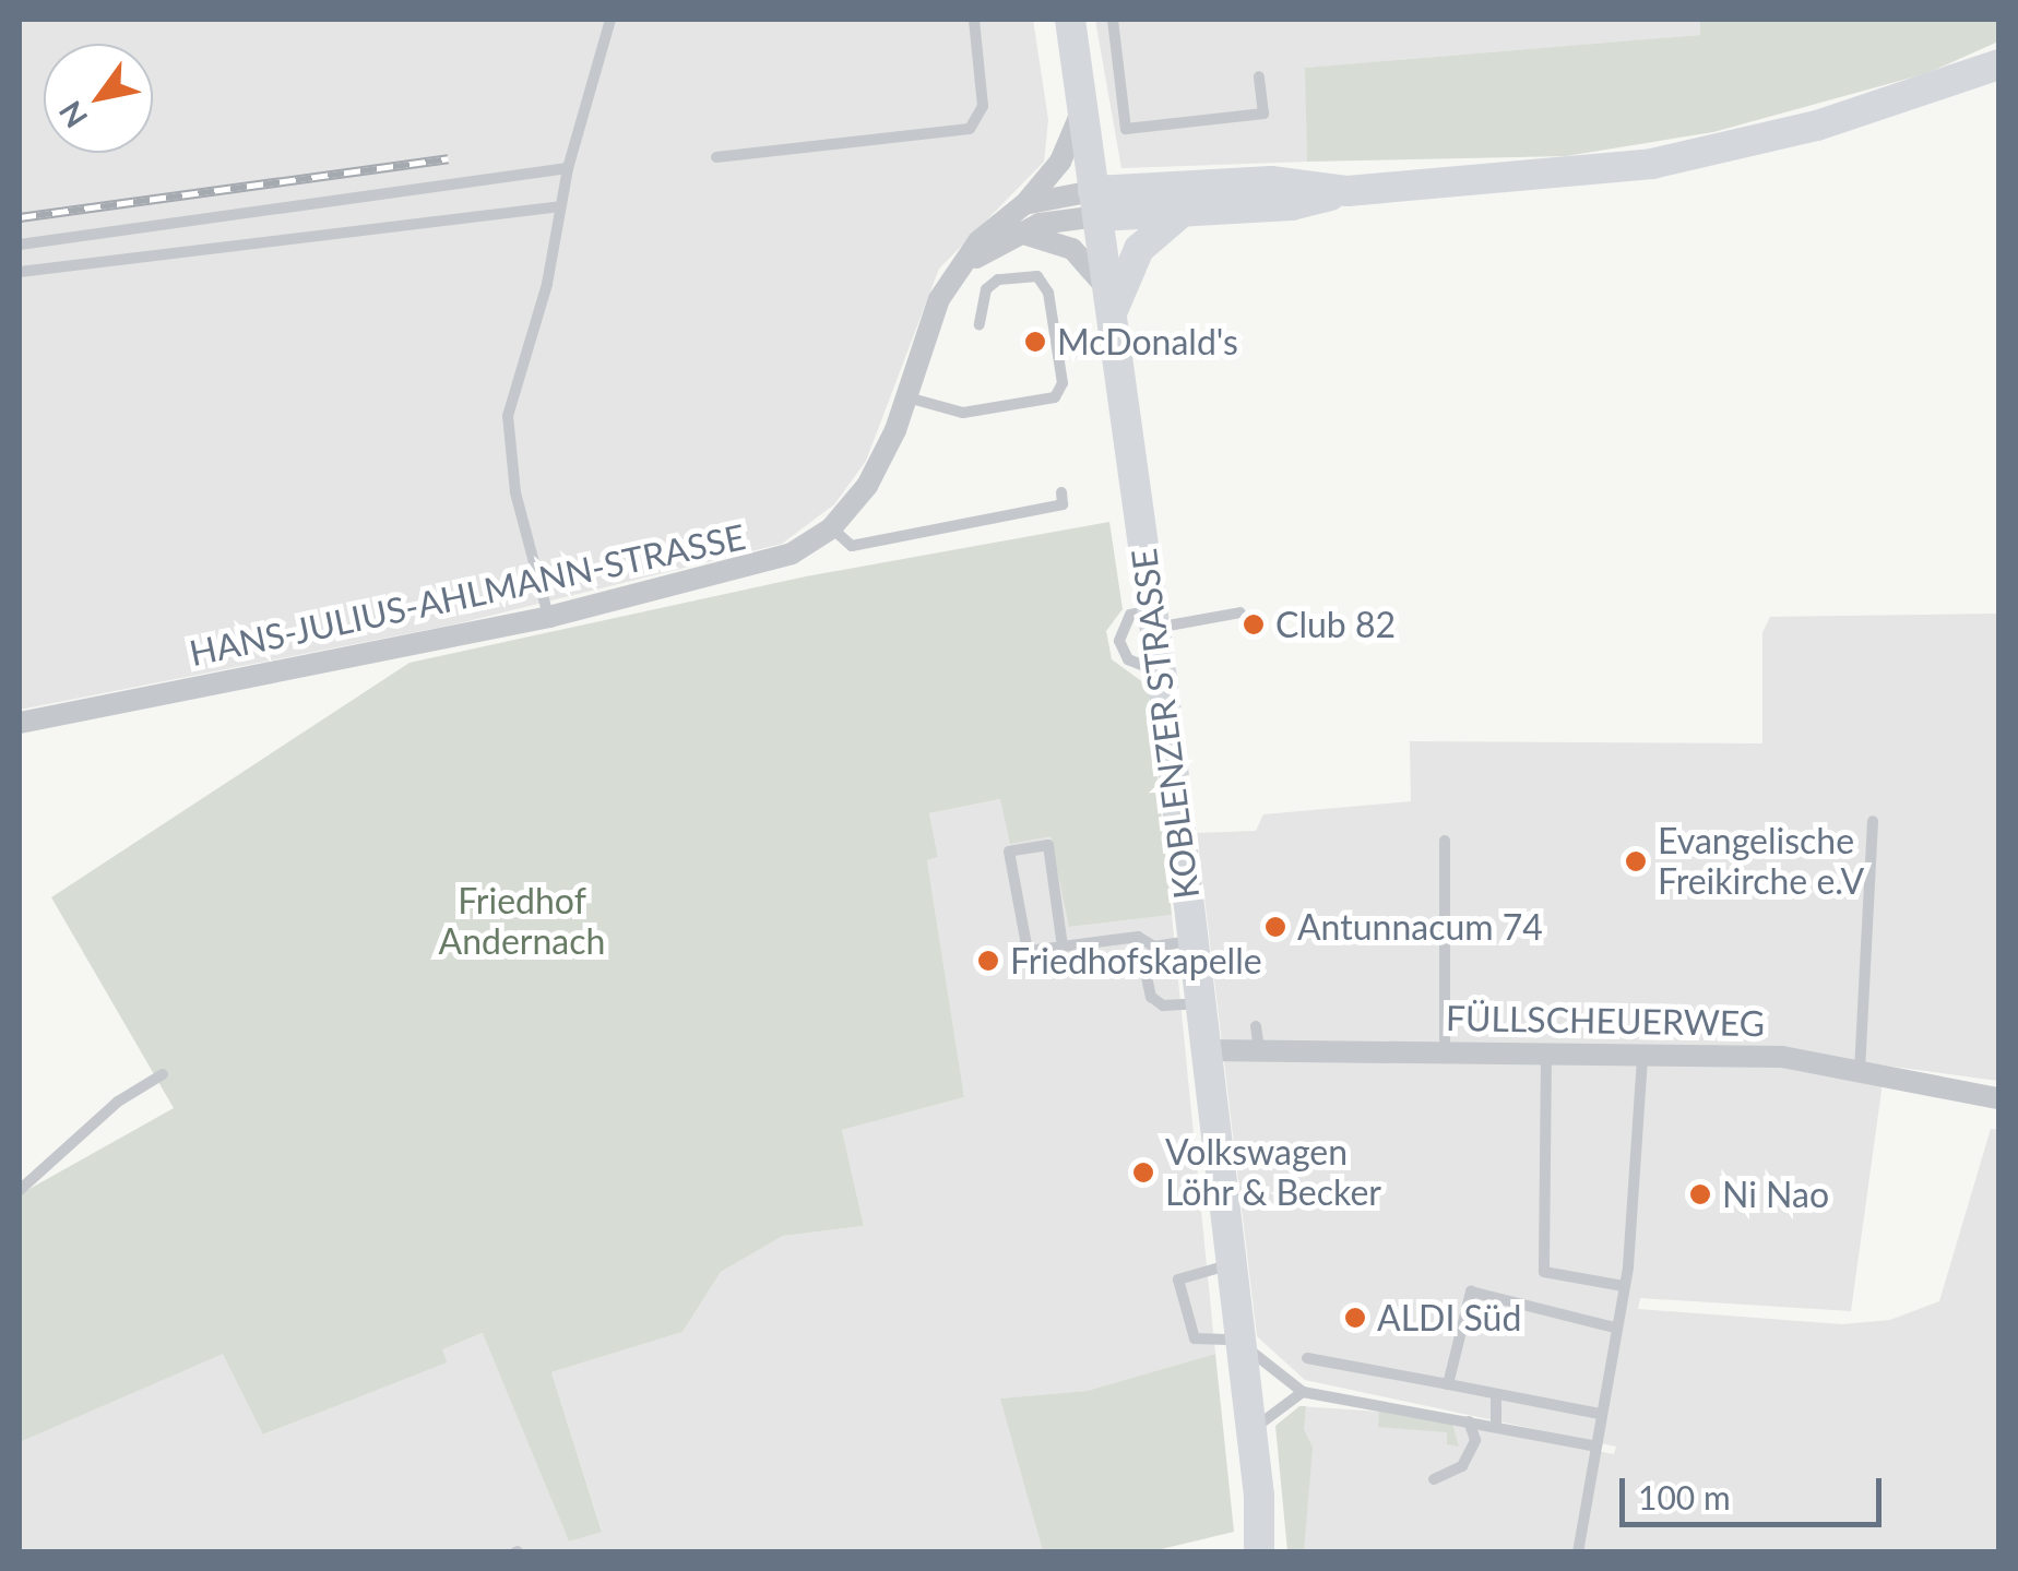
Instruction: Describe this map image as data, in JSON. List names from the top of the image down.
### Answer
{
  "streets": {
    "street": ["HANS-JULIUS-AHLMANN-STRASSE", "KOBLENZER STRASSE", "FÜLLSCHEUERWEG"]
  },
  "crossings": [
    ["HANS-JULIUS-AHLMANN-STRASSE", "KOBLENZER STRASSE"],
    ["KOBLENZER STRASSE", "FÜLLSCHEUERWEG"]
  ],
  "parks": ["Friedhof Andernach"],
  "places": [
    "McDonald's",
    "Club 82",
    "Evangelische Freikirche e.V",
    "Antunnacum 74",
    "Friedhofskapelle",
    "Volkswagen Löhr & Becker",
    "Ni Nao",
    "ALDI Süd"
  ],
  "scale_bar": "100 m",
  "north": "bottom left"
}
